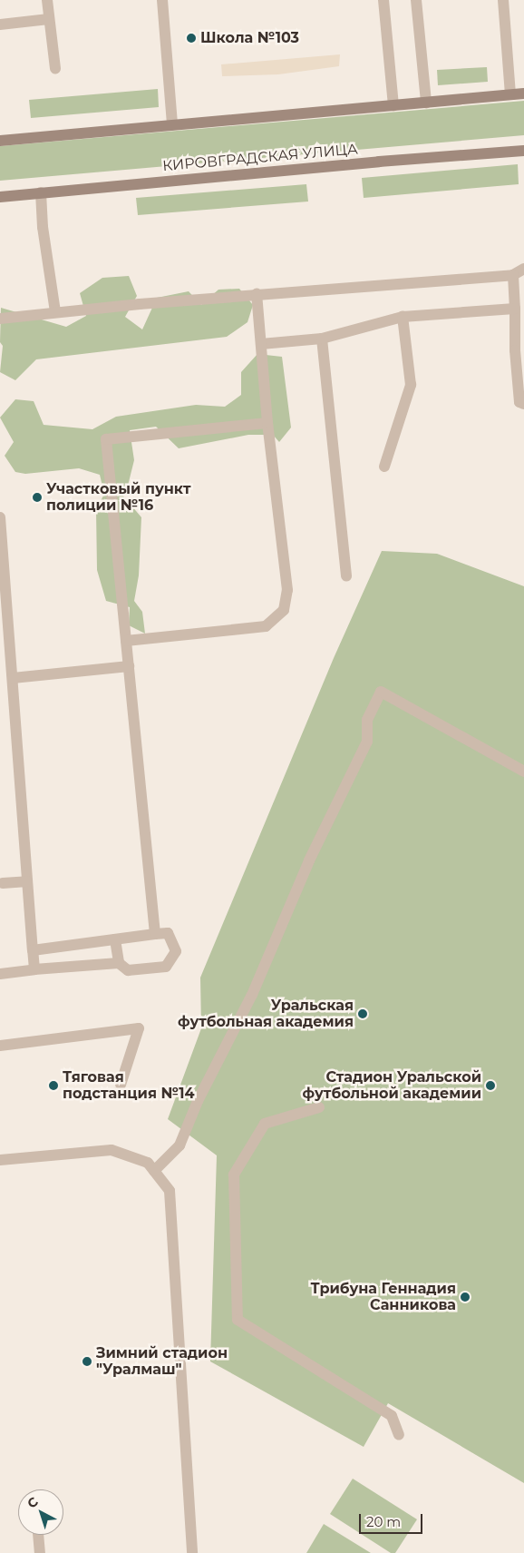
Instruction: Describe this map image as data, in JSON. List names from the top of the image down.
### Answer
{
  "streets": {
    "main road": ["КИРОВГРАДСКАЯ УЛИЦА"]
  },
  "places": [
    "Школа №103",
    "Участковый пункт полиции №16",
    "Уральская футбольная академия",
    "Тяговая подстанция №14",
    "Стадион Уральской футбольной академии",
    "Трибуна Геннадия Санникова",
    "Зимний стадион \"Уралмаш\""
  ],
  "scale_bar": "20 m",
  "north": "top left"
}
